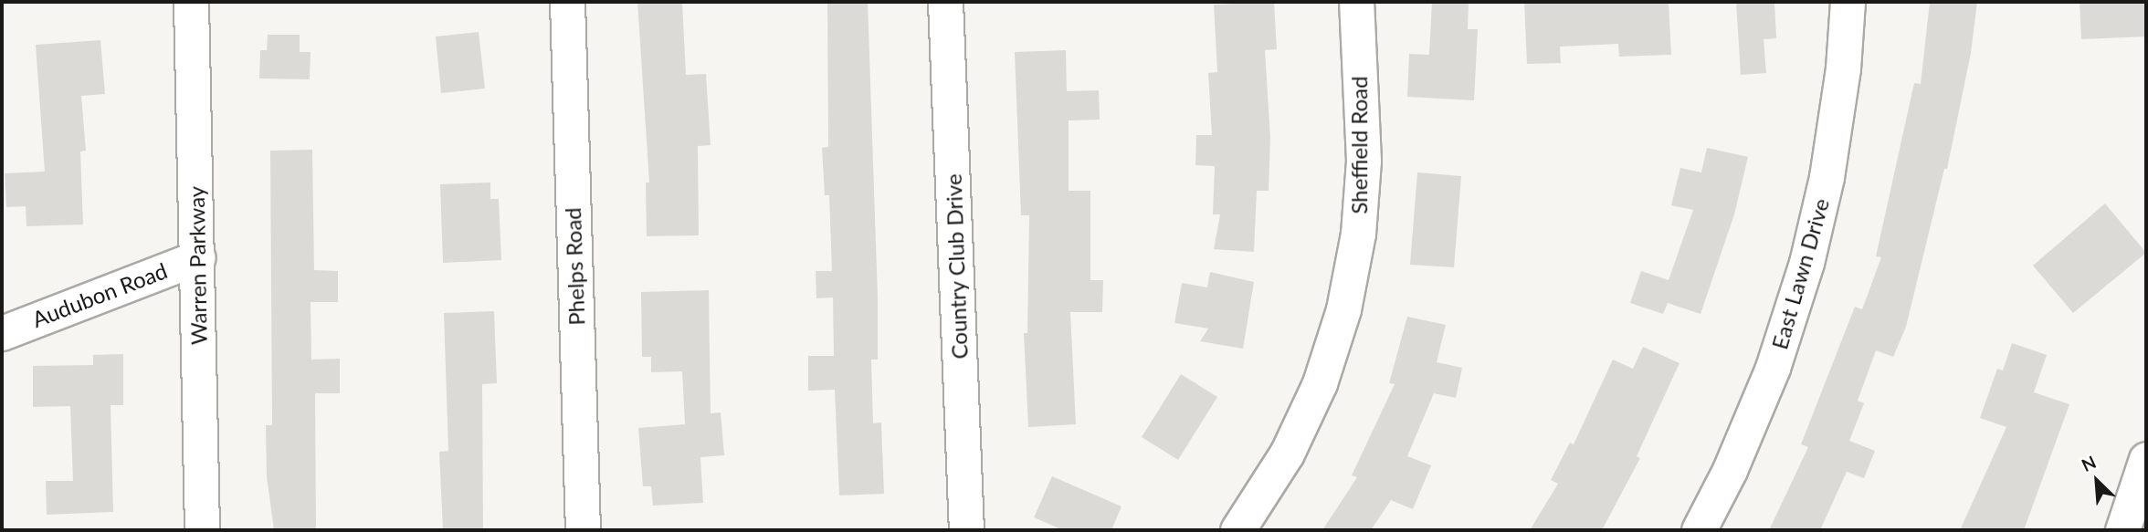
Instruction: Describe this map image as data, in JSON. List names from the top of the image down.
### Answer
{
  "streets": {
    "street": [
      "Sheffield Road",
      "Warren Parkway",
      "Phelps Road",
      "Country Club Drive",
      "East Lawn Drive",
      "Audubon Road"
    ]
  },
  "crossings": [
    ["Warren Parkway", "Audubon Road"]
  ],
  "north": "top left"
}
